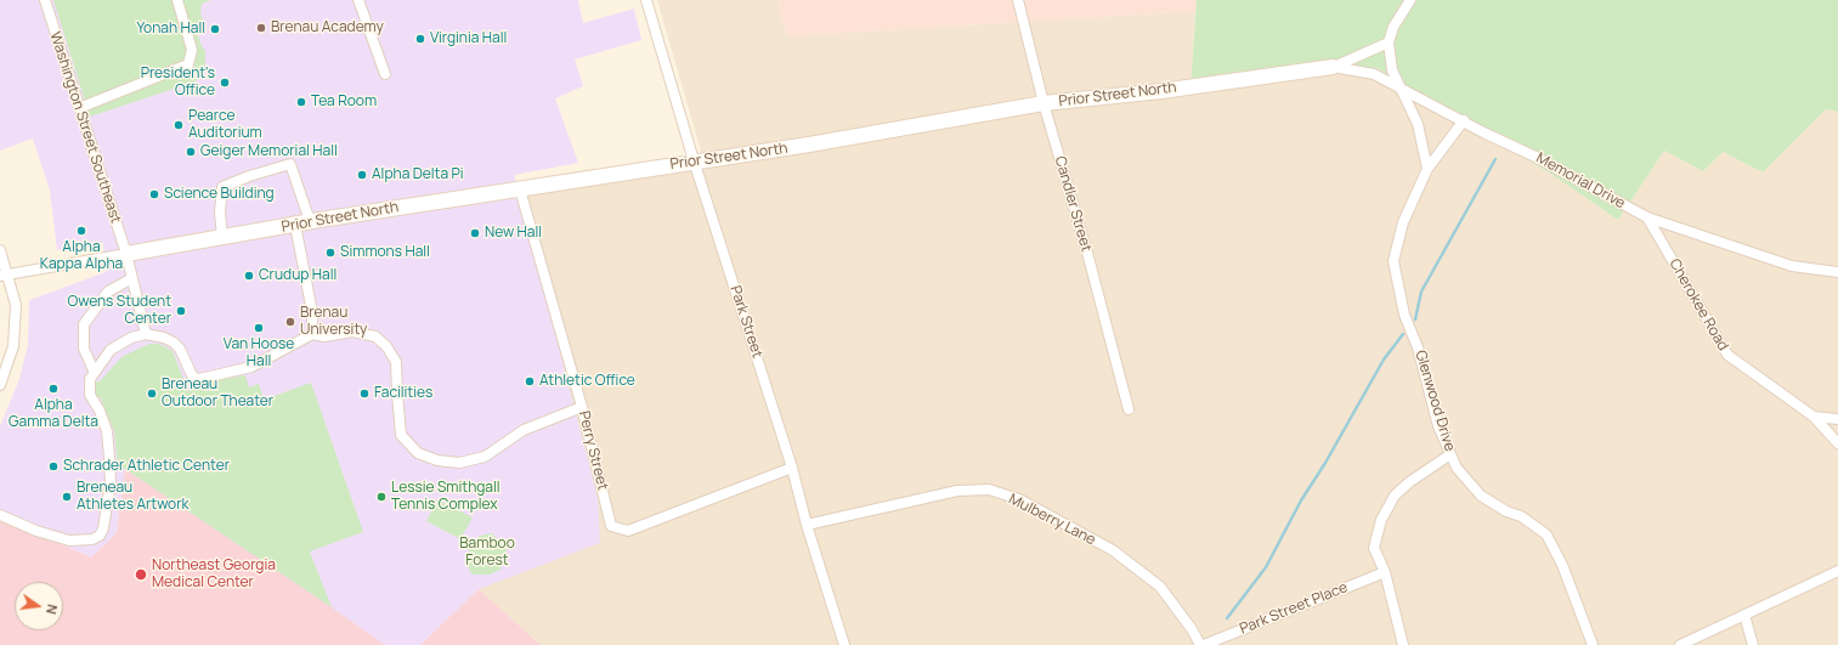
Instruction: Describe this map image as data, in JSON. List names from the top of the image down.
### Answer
{
  "streets": {
    "street": [
      "Prior Street North",
      "Washington Street Southeast",
      "Memorial Drive",
      "Candler Street",
      "Cherokee Road",
      "Park Street",
      "Glenwood Drive",
      "Perry Street",
      "Mulberry Lane",
      "Park Street Place"
    ]
  },
  "crossings": [
    ["Prior Street North", "Washington Street Southeast"],
    ["Prior Street North", "Memorial Drive"],
    ["Prior Street North", "Candler Street"],
    ["Prior Street North", "Park Street"],
    ["Prior Street North", "Perry Street"],
    ["Memorial Drive", "Cherokee Road"],
    ["Memorial Drive", "Glenwood Drive"],
    ["Park Street", "Perry Street"],
    ["Park Street", "Mulberry Lane"]
  ],
  "parks": ["Bamboo Forest"],
  "places": [
    "Brenau Academy",
    "Yonah Hall",
    "Virginia Hall",
    "President's Office",
    "Tea Room",
    "Pearce Auditorium",
    "Geiger Memorial Hall",
    "Alpha Delta Pi",
    "Science Building",
    "Alpha Kappa Alpha",
    "New Hall",
    "Simmons Hall",
    "Crudup Hall",
    "Owens Student Center",
    "Brenau University",
    "Van Hoose Hall",
    "Athletic Office",
    "Alpha Gamma Delta",
    "Breneau Outdoor Theater",
    "Facilities",
    "Schrader Athletic Center",
    "Breneau Athletes Artwork",
    "Lessie Smithgall Tennis Complex",
    "Northeast Georgia Medical Center"
  ],
  "north": "right"
}
